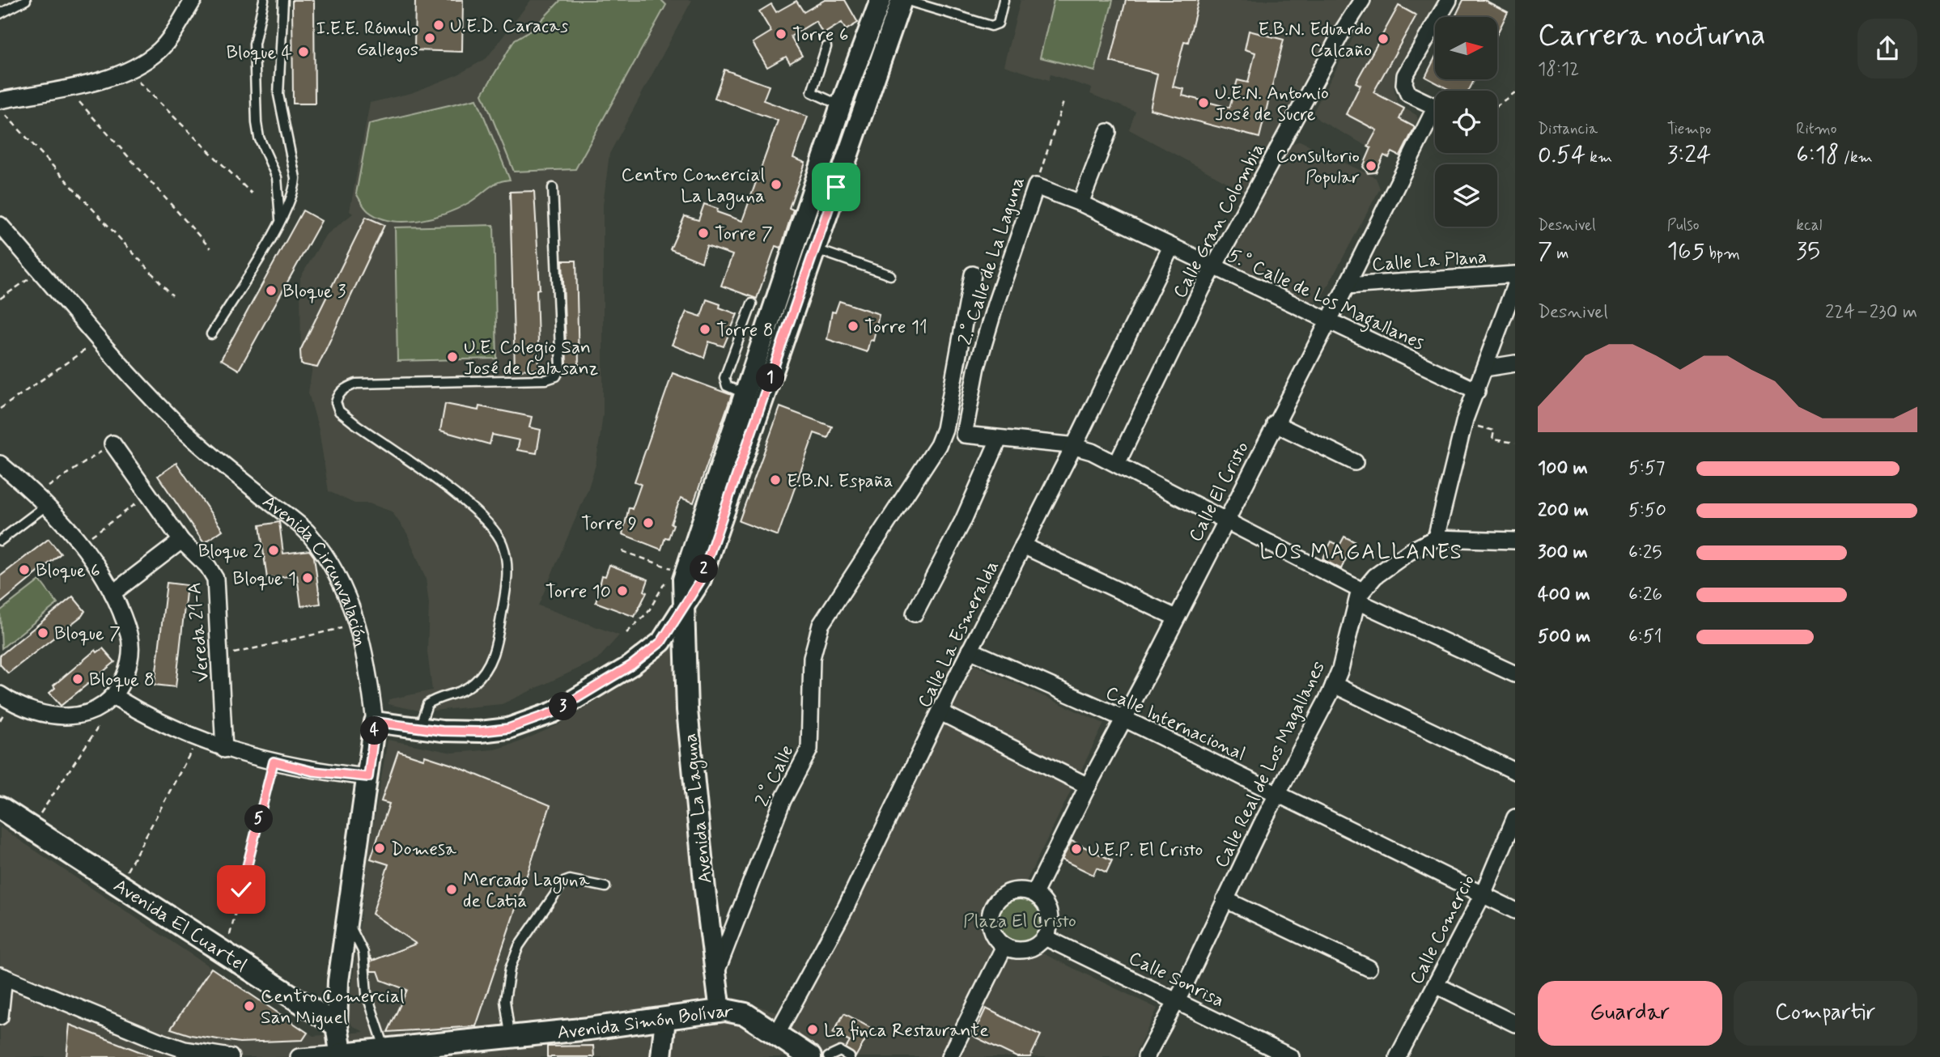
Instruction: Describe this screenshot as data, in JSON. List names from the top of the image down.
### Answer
{
  "streets": {
    "main road": ["Avenida El Cuartel", "Avenida Simón Bolívar"],
    "street": [
      "Calle Gran Colombia",
      "Calle La Plana",
      "2.° Calle de La Laguna",
      "5.° Calle de Los Magallanes",
      "Calle El Cristo",
      "Avenida Circunvalación",
      "Vereda 21-A",
      "Calle La Esmeralda",
      "Calle Internacional",
      "Calle Real de Los Magallanes",
      "2.° Calle",
      "Avenida La Laguna",
      "Calle Comercio",
      "Calle Sonrisa"
    ]
  },
  "crossings": [
    ["Calle Gran Colombia", "5.° Calle de Los Magallanes"],
    ["Calle La Plana", "Calle El Cristo"],
    ["2.° Calle de La Laguna", "5.° Calle de Los Magallanes"],
    ["2.° Calle de La Laguna", "2.° Calle"],
    ["5.° Calle de Los Magallanes", "Calle El Cristo"],
    ["5.° Calle de Los Magallanes", "Calle La Esmeralda"],
    ["Calle El Cristo", "Calle Internacional"],
    ["Calle El Cristo", "Calle Sonrisa"],
    ["Avenida Circunvalación", "Avenida La Laguna"],
    ["Avenida Circunvalación", "Avenida El Cuartel"],
    ["Calle La Esmeralda", "Calle Internacional"],
    ["Calle La Esmeralda", "Avenida Simón Bolívar"],
    ["Calle Internacional", "Calle Real de Los Magallanes"],
    ["Calle Internacional", "Calle Comercio"],
    ["Calle Real de Los Magallanes", "Calle Sonrisa"],
    ["2.° Calle", "Avenida La Laguna"],
    ["Avenida La Laguna", "Avenida Simón Bolívar"]
  ],
  "districts": ["LOS MAGALLANES"],
  "parks": ["Plaza El Cristo"],
  "places": [
    "U.E.D. Caracas",
    "Torre 6",
    "I.E.E. Rómulo Gallegos",
    "E.B.N. Eduardo Calcaño",
    "Bloque 4",
    "U.E.N. Antonio José de Sucre",
    "Consultorio Popular",
    "Centro Comercial La Laguna",
    "Torre 7",
    "Bloque 3",
    "Torre 11",
    "Torre 8",
    "U.E. Colegio San José de Calasanz",
    "E.B.N. España",
    "Torre 9",
    "Bloque 2",
    "Bloque 6",
    "Bloque 1",
    "Torre 10",
    "Bloque 7",
    "Bloque 8",
    "Domesa",
    "U.E.P. El Cristo",
    "Mercado Laguna de Catia",
    "Centro Comercial San Miguel",
    "La finca Restaurante"
  ],
  "north": "right",
  "page": {
    "heading": ["Carrera nocturna", "18:12"],
    "stats": [
      ["Distancia", "0.54 km"],
      ["Tiempo", "3:24"],
      ["Ritmo", "6:18 /km"],
      ["Desnivel", "7 m"],
      ["Pulso", "165 bpm"],
      ["kcal", "35"]
    ],
    "chart": ["Desnivel", "224–230 m"],
    "pins": [
      "1",
      "2",
      "3",
      "4",
      "5"
    ],
    "list": [
      {
        "name": "100 m",
        "note": "5:57"
      },
      {
        "name": "200 m",
        "note": "5:50"
      },
      {
        "name": "300 m",
        "note": "6:25"
      },
      {
        "name": "400 m",
        "note": "6:26"
      },
      {
        "name": "500 m",
        "note": "6:51"
      }
    ],
    "buttons": ["Guardar", "Compartir"]
  }
}
